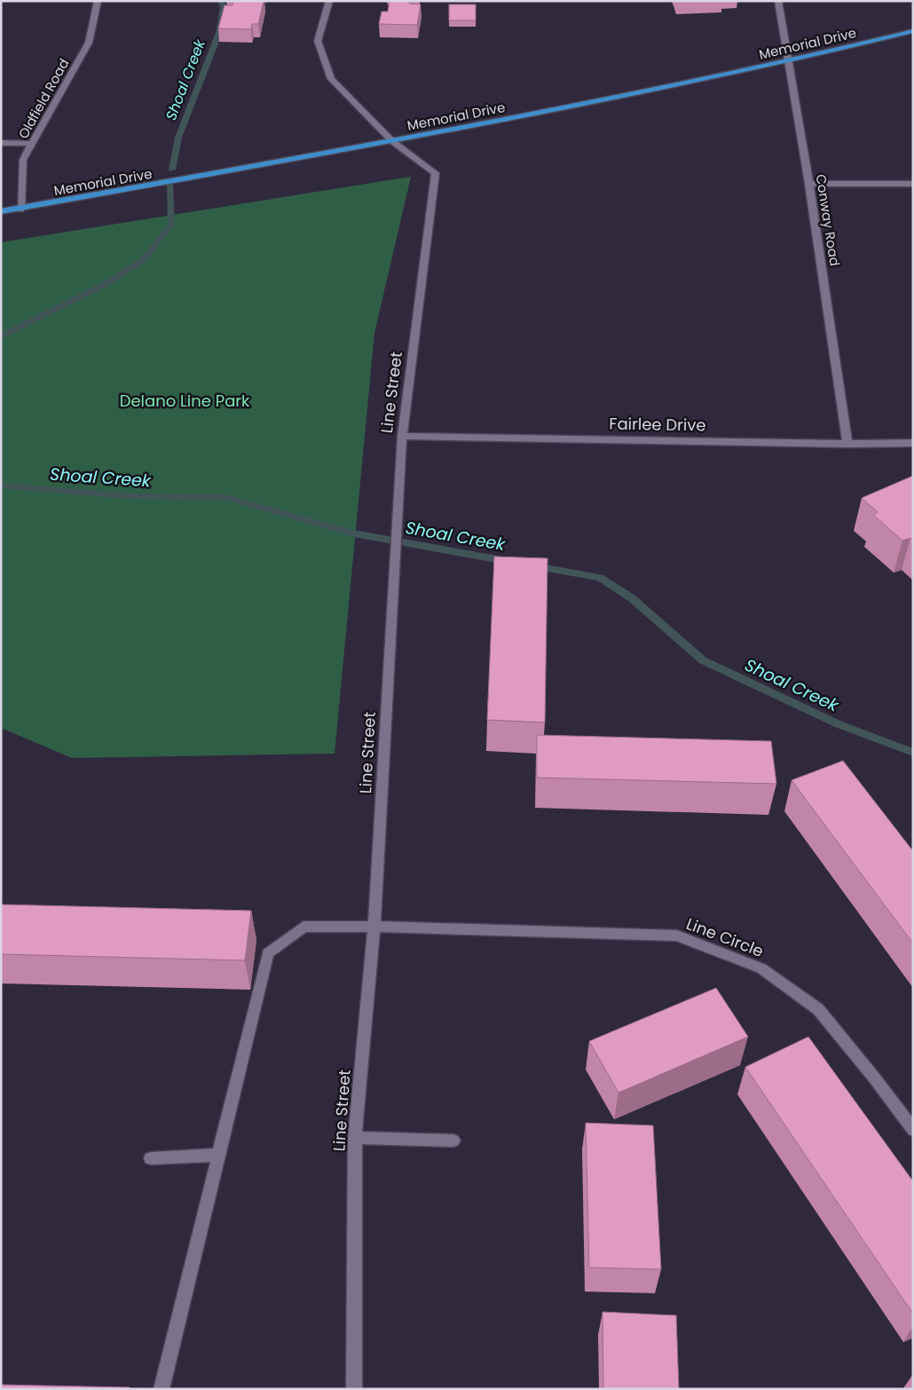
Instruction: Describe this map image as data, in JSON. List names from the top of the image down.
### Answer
{
  "streets": {
    "main road": ["Memorial Drive"],
    "street": [
      "Oldfield Road",
      "Conway Road",
      "Line Street",
      "Fairlee Drive",
      "Line Circle"
    ]
  },
  "crossings": [
    ["Memorial Drive", "Oldfield Road"],
    ["Memorial Drive", "Conway Road"],
    ["Memorial Drive", "Line Street"],
    ["Conway Road", "Fairlee Drive"],
    ["Line Street", "Fairlee Drive"],
    ["Line Street", "Line Circle"]
  ],
  "water": ["Shoal Creek"],
  "parks": ["Delano Line Park"]
}
